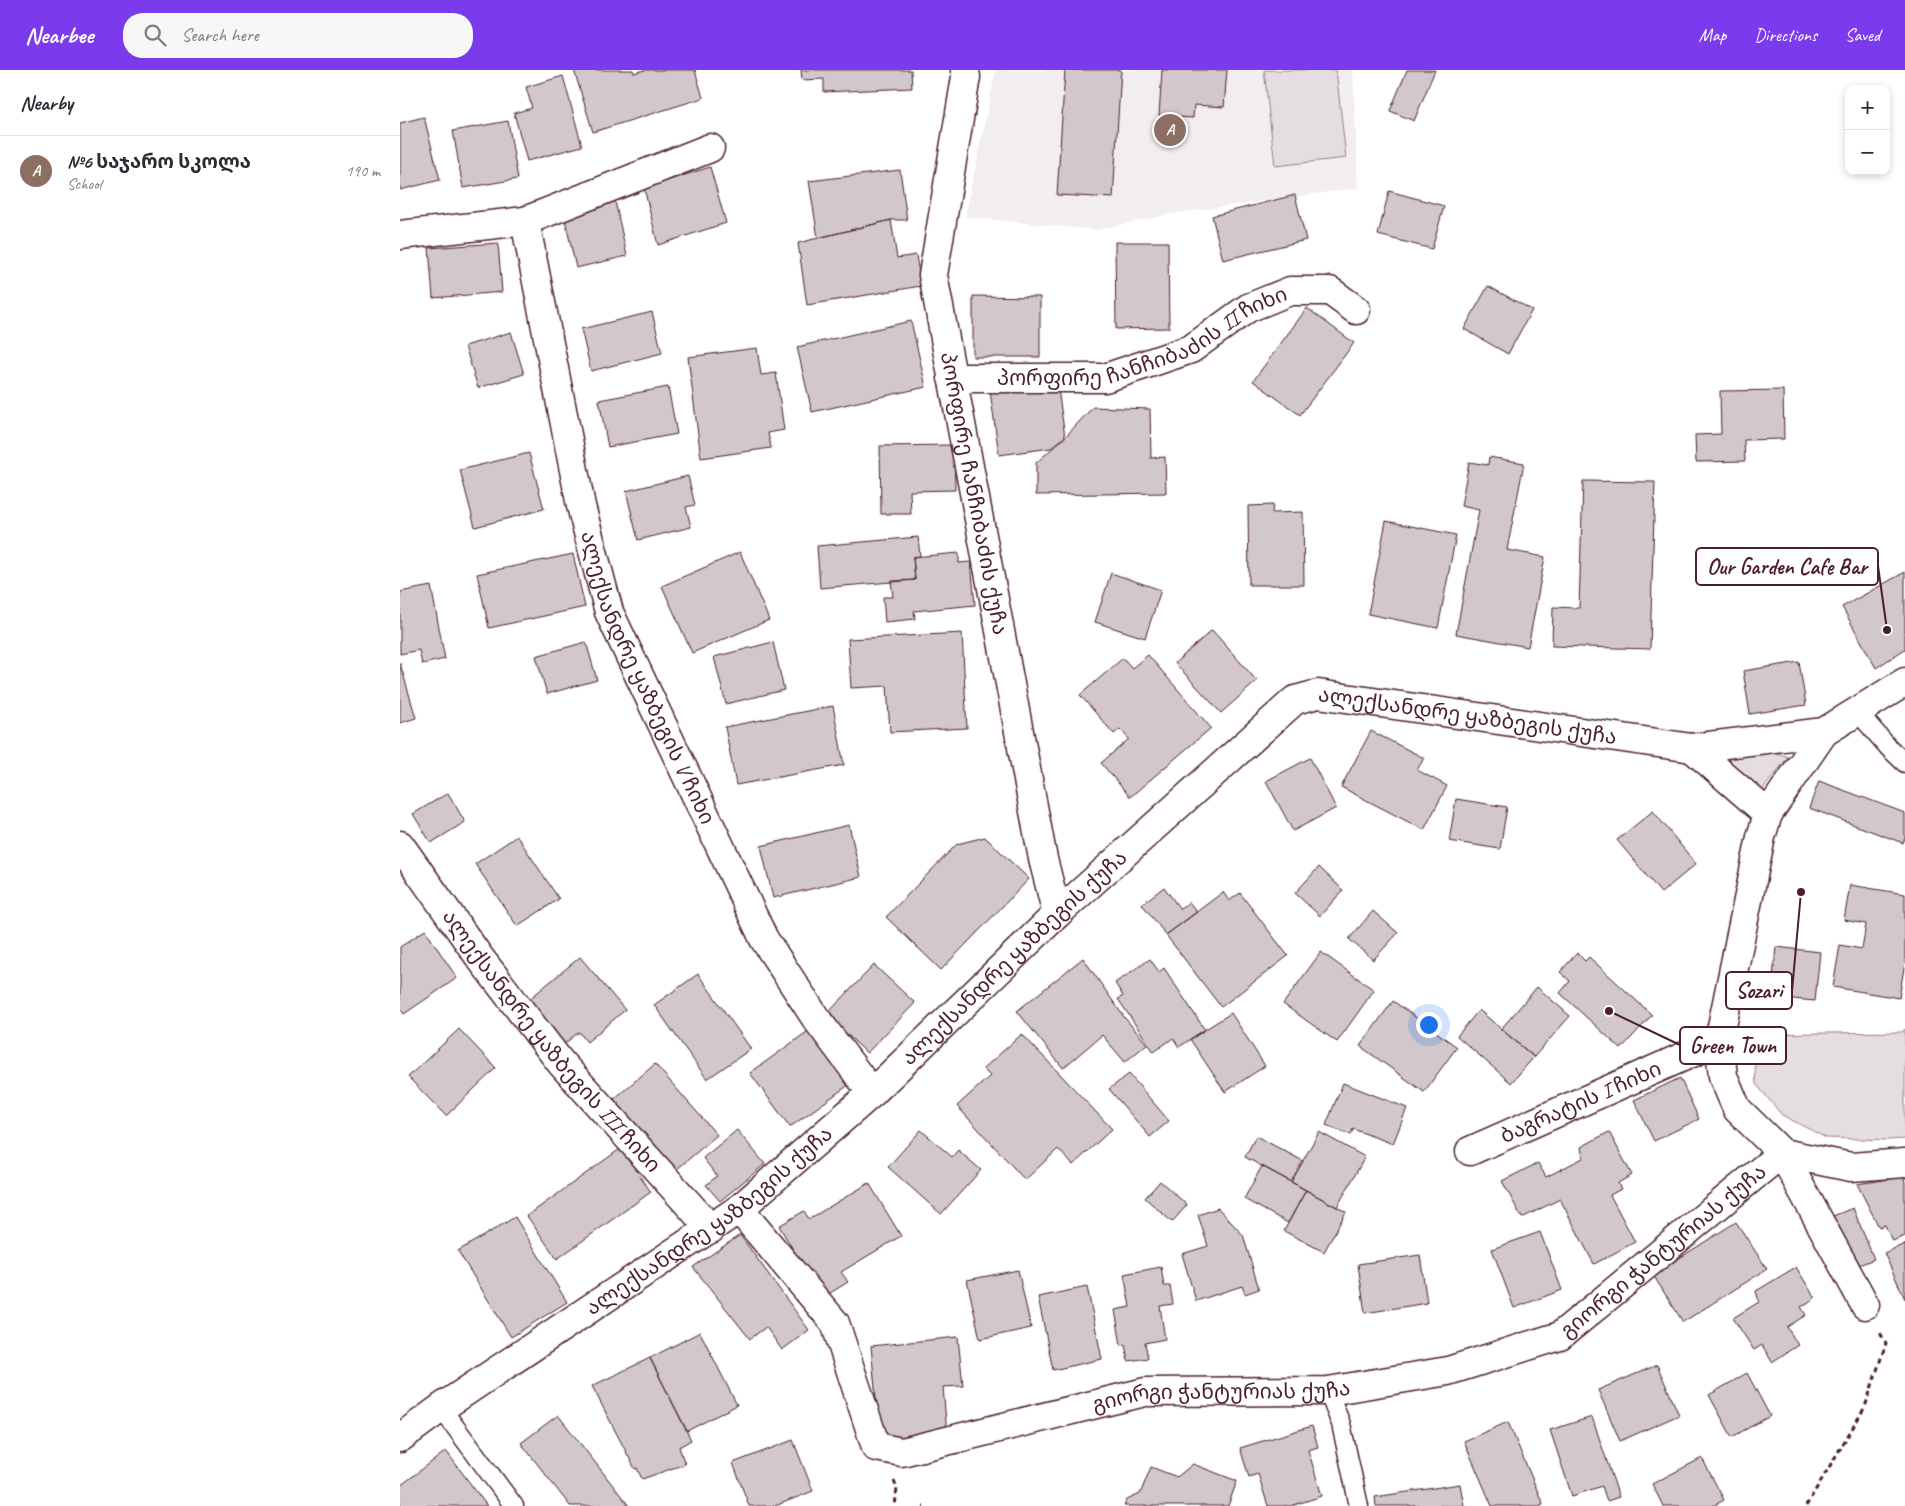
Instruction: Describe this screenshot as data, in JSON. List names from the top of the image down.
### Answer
{
  "streets": {
    "street": [
      "პორფირე ჩანჩიბაძის II ჩიხი",
      "პორფირე ჩანჩიბაძის ქუჩა",
      "ალექსანდრე ყაზბეგის V ჩიხი",
      "ალექსანდრე ყაზბეგის ქუჩა",
      "ალექსანდრე ყაზბეგის III ჩიხი",
      "ბაგრატის I ჩიხი",
      "გიორგი ჭანტურიას ქუჩა"
    ]
  },
  "crossings": [
    ["პორფირე ჩანჩიბაძის II ჩიხი", "პორფირე ჩანჩიბაძის ქუჩა"],
    ["პორფირე ჩანჩიბაძის ქუჩა", "ალექსანდრე ყაზბეგის ქუჩა"],
    ["ალექსანდრე ყაზბეგის V ჩიხი", "ალექსანდრე ყაზბეგის ქუჩა"],
    ["ალექსანდრე ყაზბეგის ქუჩა", "ალექსანდრე ყაზბეგის III ჩიხი"],
    ["ალექსანდრე ყაზბეგის ქუჩა", "გიორგი ჭანტურიას ქუჩა"]
  ],
  "places": ["Our Garden Cafe Bar", "Sozari", "Green Town"],
  "page": {
    "header": "Nearbee",
    "search": "Search here",
    "nav": ["Map", "Directions", "Saved"],
    "heading": "Nearby",
    "map_buttons": ["+", "−"],
    "pins": "A",
    "list": [
      {
        "mark": "A",
        "name": "№6 საჯარო სკოლა",
        "note": "School",
        "value": "190 m"
      }
    ]
  }
}
